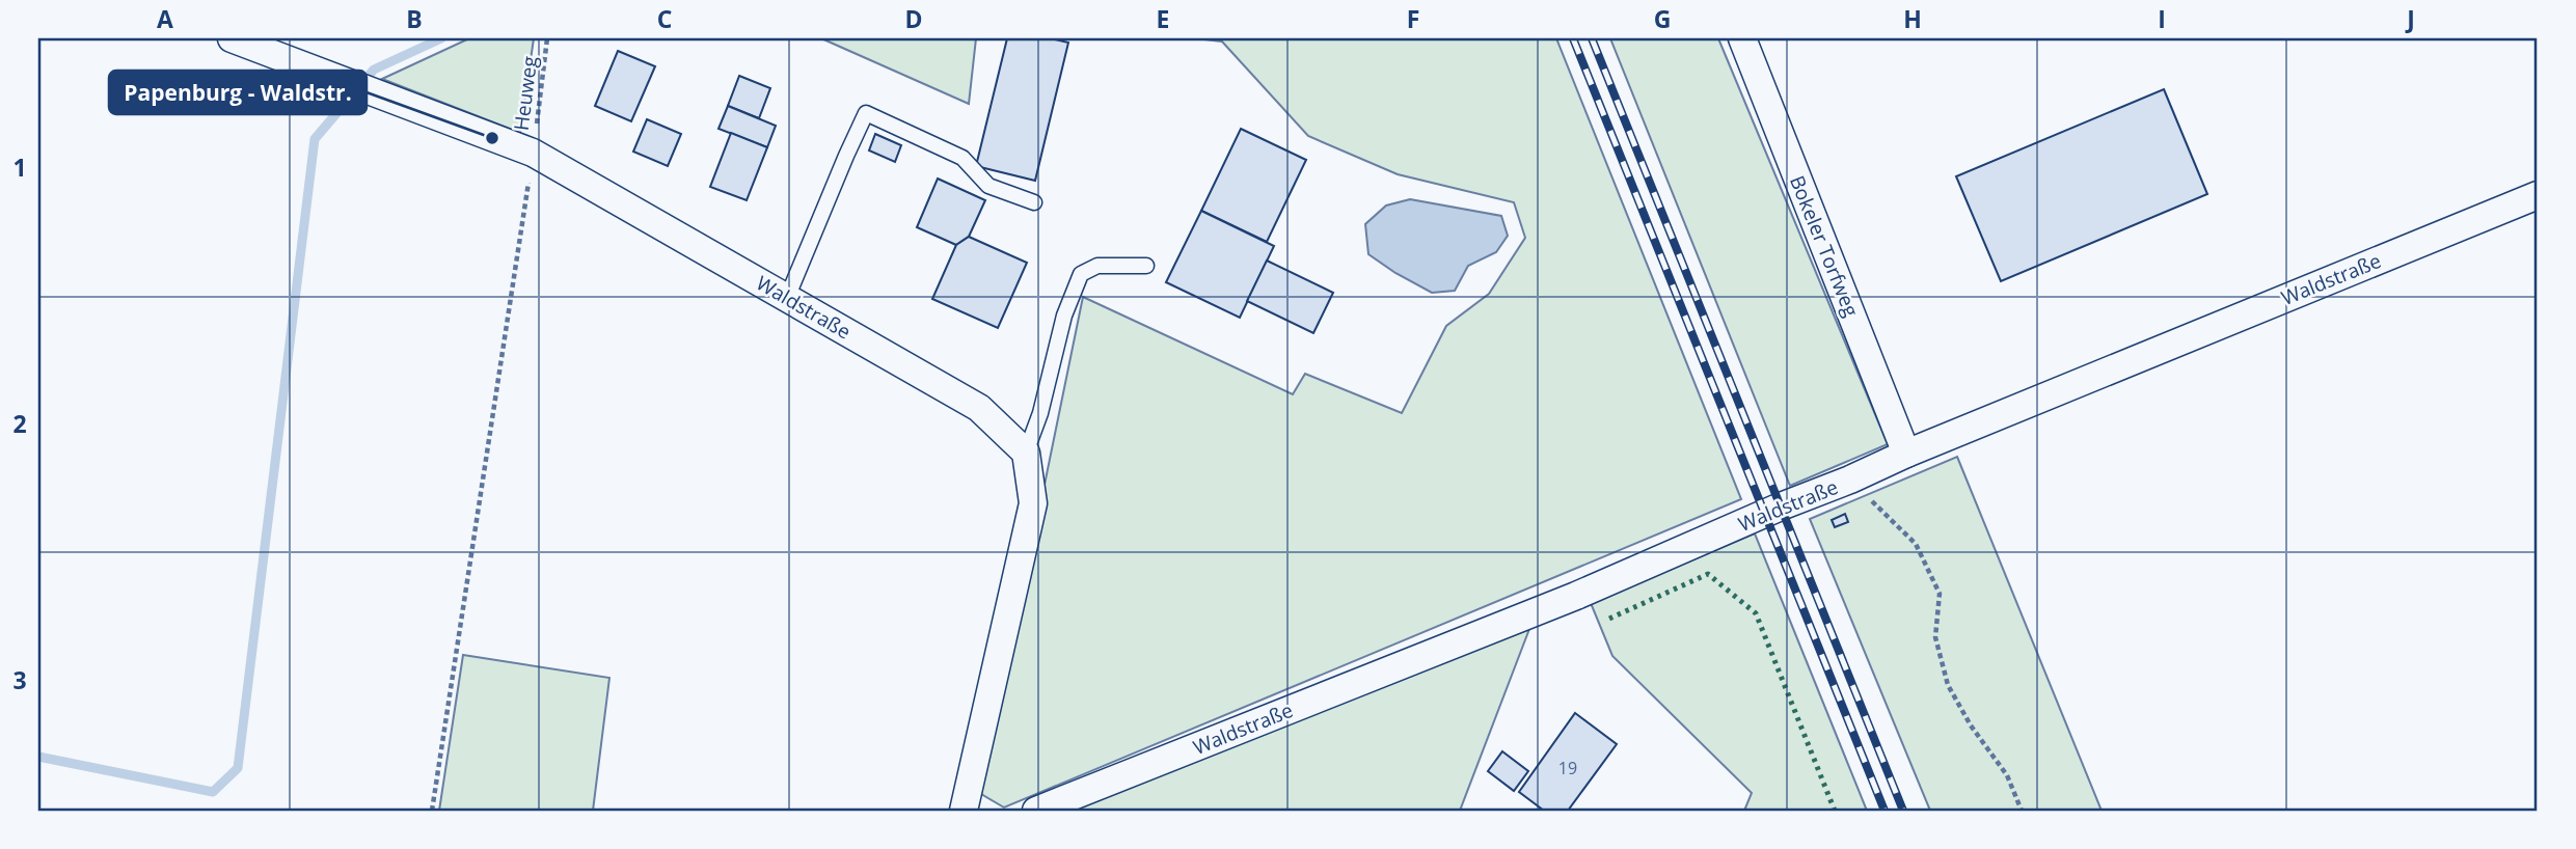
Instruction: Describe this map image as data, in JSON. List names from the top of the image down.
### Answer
{
  "streets": {
    "street": ["Bokeler Torfweg", "Waldstraße"],
    "path": ["Heuweg"]
  },
  "crossings": [
    ["Heuweg", "Waldstraße"],
    ["Bokeler Torfweg", "Waldstraße"]
  ],
  "places": ["Papenburg - Waldstr."],
  "house_numbers": ["19"],
  "grid": {
    "columns": [
      "A",
      "B",
      "C",
      "D",
      "E",
      "F",
      "G",
      "H",
      "I",
      "J"
    ],
    "rows": ["1", "2", "3"]
  }
}
